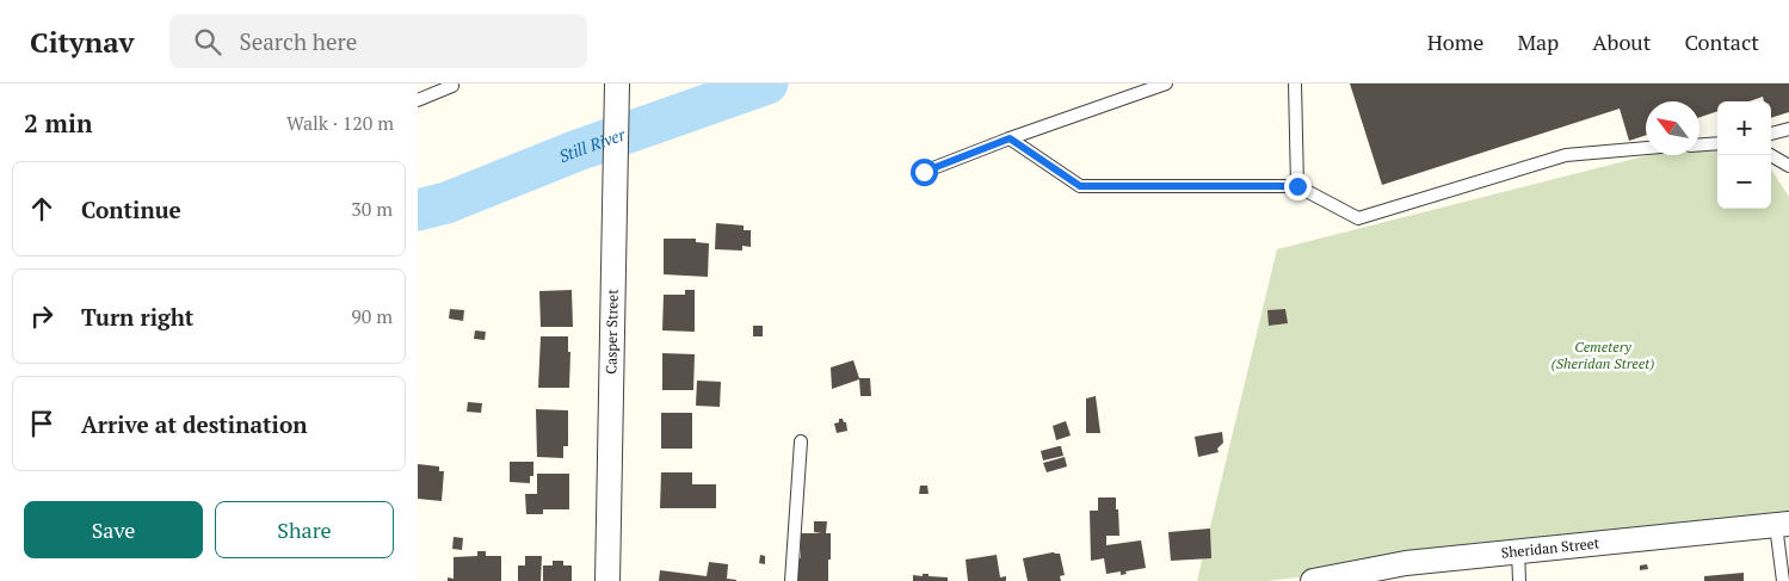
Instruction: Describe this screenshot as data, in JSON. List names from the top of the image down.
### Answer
{
  "streets": {
    "street": ["Casper Street", "Sheridan Street"]
  },
  "water": ["Still River"],
  "parks": ["Cemetery (Sheridan Street)"],
  "north": "top left",
  "page": {
    "header": "Citynav",
    "search": "Search here",
    "nav": [
      "Home",
      "Map",
      "About",
      "Contact"
    ],
    "heading": ["2 min", "Walk · 120 m"],
    "map_buttons": ["+", "−"],
    "list": [
      ["Continue", "30 m"],
      ["Turn right", "90 m"],
      "Arrive at destination"
    ],
    "buttons": ["Save", "Share"]
  }
}
